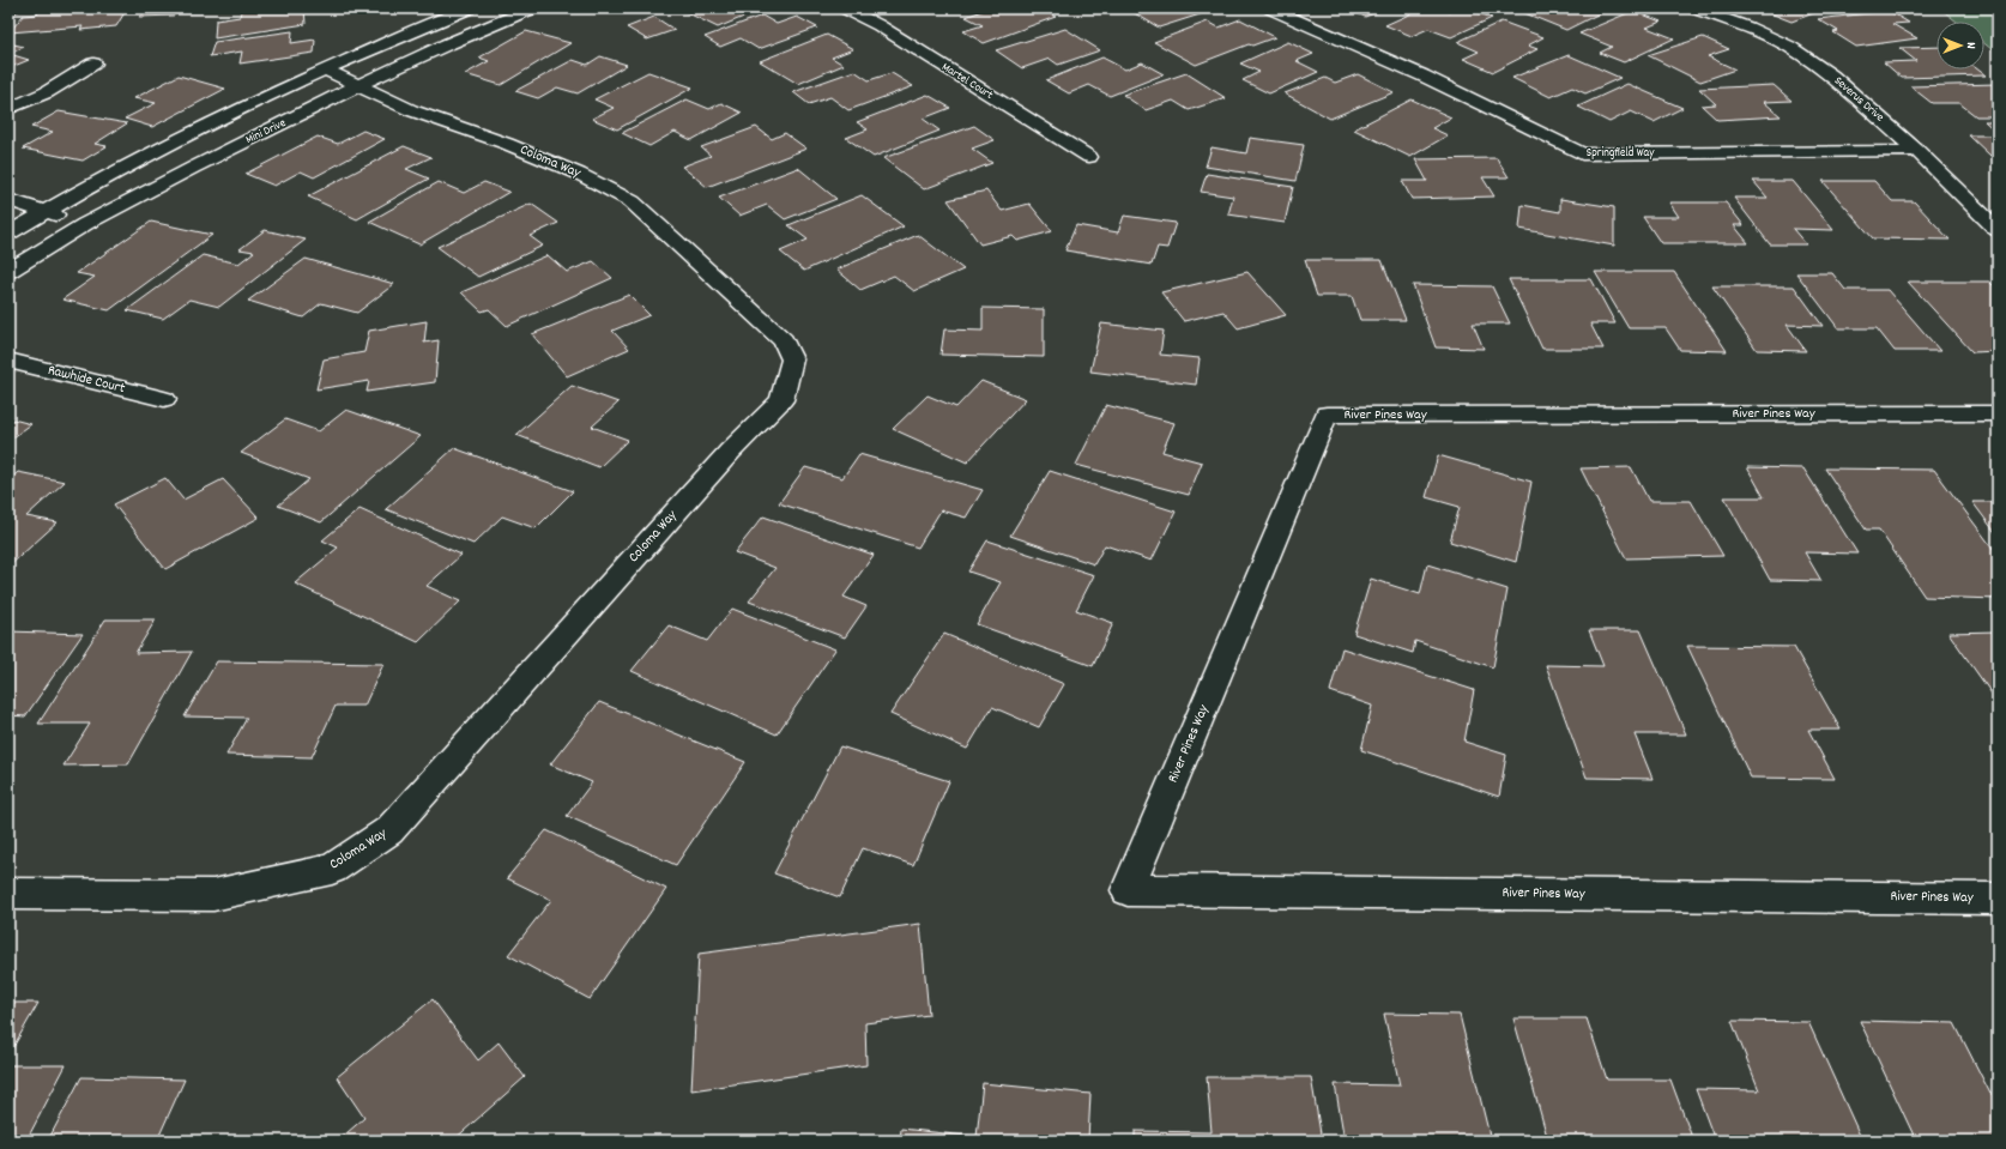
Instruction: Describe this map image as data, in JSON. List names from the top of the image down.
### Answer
{
  "streets": {
    "street": [
      "Martel Court",
      "Severus Drive",
      "Mini Drive",
      "Springfield Way",
      "Coloma Way",
      "Rawhide Court",
      "River Pines Way"
    ]
  },
  "crossings": [
    ["Severus Drive", "Springfield Way"],
    ["Mini Drive", "Coloma Way"]
  ],
  "north": "right"
}
